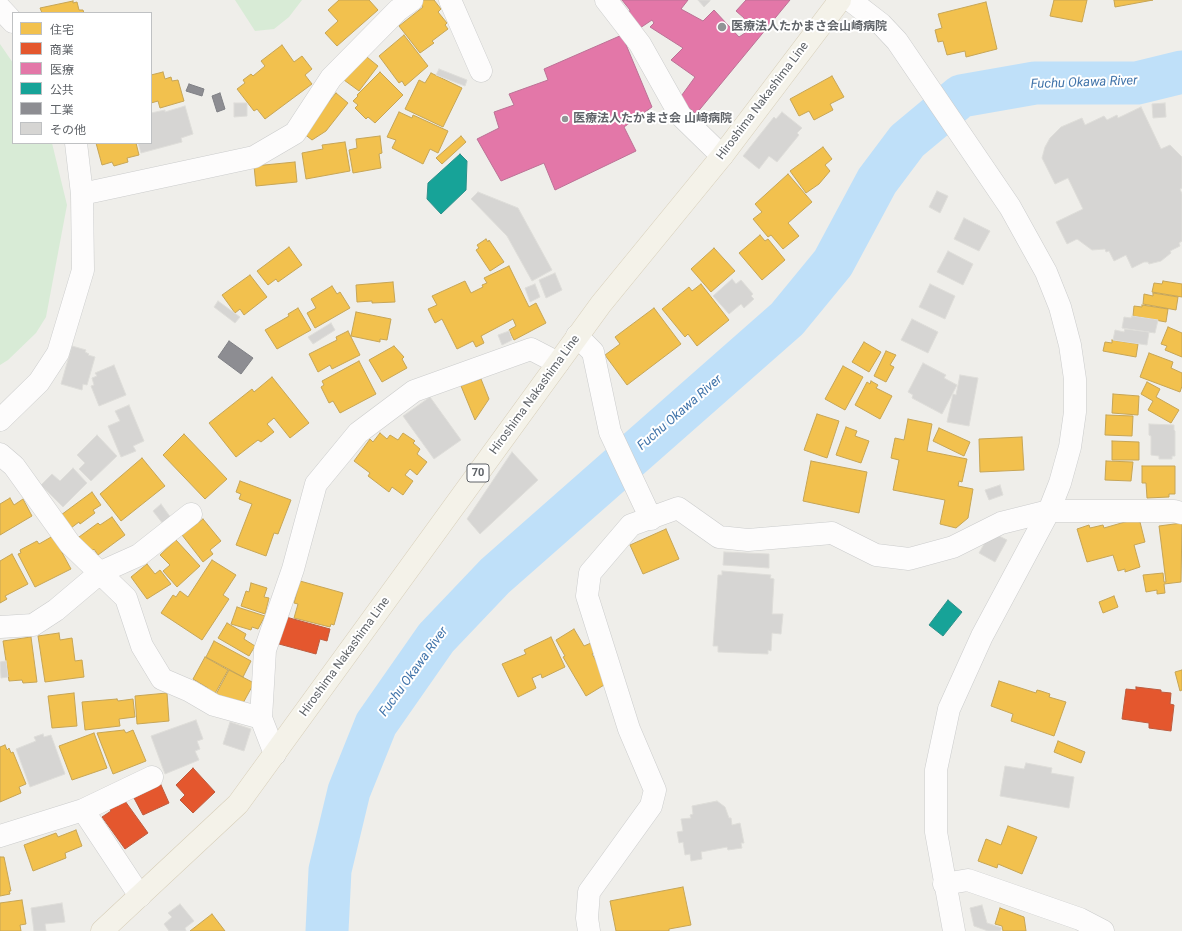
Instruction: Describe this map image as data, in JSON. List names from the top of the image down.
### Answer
{
  "streets": {
    "main road": ["Hiroshima Nakashima Line", "70"]
  },
  "water": ["Fuchu Okawa River"],
  "places": ["医療法人たかまさ会山崎病院", "医療法人たかまさ会 山﨑病院"],
  "legend": [
    "住宅",
    "商業",
    "医療",
    "公共",
    "工業",
    "その他"
  ]
}
